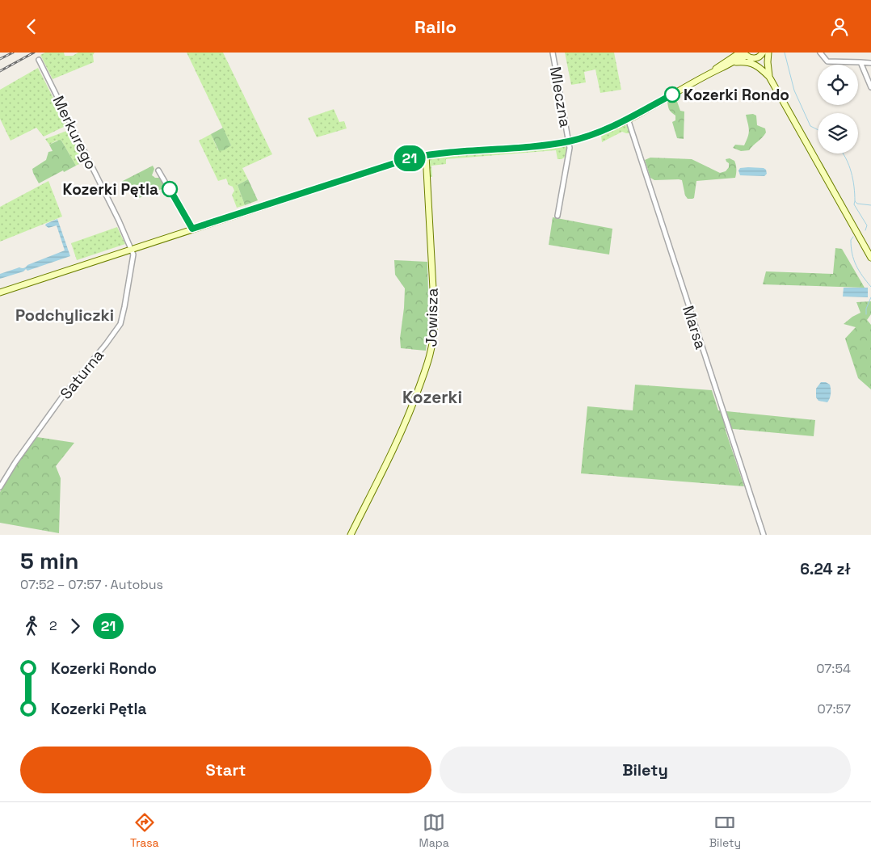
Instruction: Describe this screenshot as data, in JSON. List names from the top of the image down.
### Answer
{
  "streets": {
    "main road": ["Jowisza"],
    "street": [
      "Mleczna",
      "Merkurego",
      "Marsa",
      "Saturna"
    ]
  },
  "crossings": [
    ["Merkurego", "Saturna"]
  ],
  "districts": ["Podchyliczki", "Kozerki"],
  "places": ["Kozerki Rondo", "Kozerki Pętla"],
  "lines": ["bus line 21"],
  "page": {
    "header": "Railo",
    "on_map": "21",
    "heading": ["5 min", "07:52 – 07:57 · Autobus", "6.24 zł"],
    "legs": ["2", "21"],
    "list": [
      {
        "name": "Kozerki Rondo",
        "value": "07:54"
      },
      {
        "name": "Kozerki Pętla",
        "value": "07:57"
      }
    ],
    "buttons": ["Start", "Bilety"],
    "tabs": ["Trasa", "Mapa", "Bilety"]
  }
}
